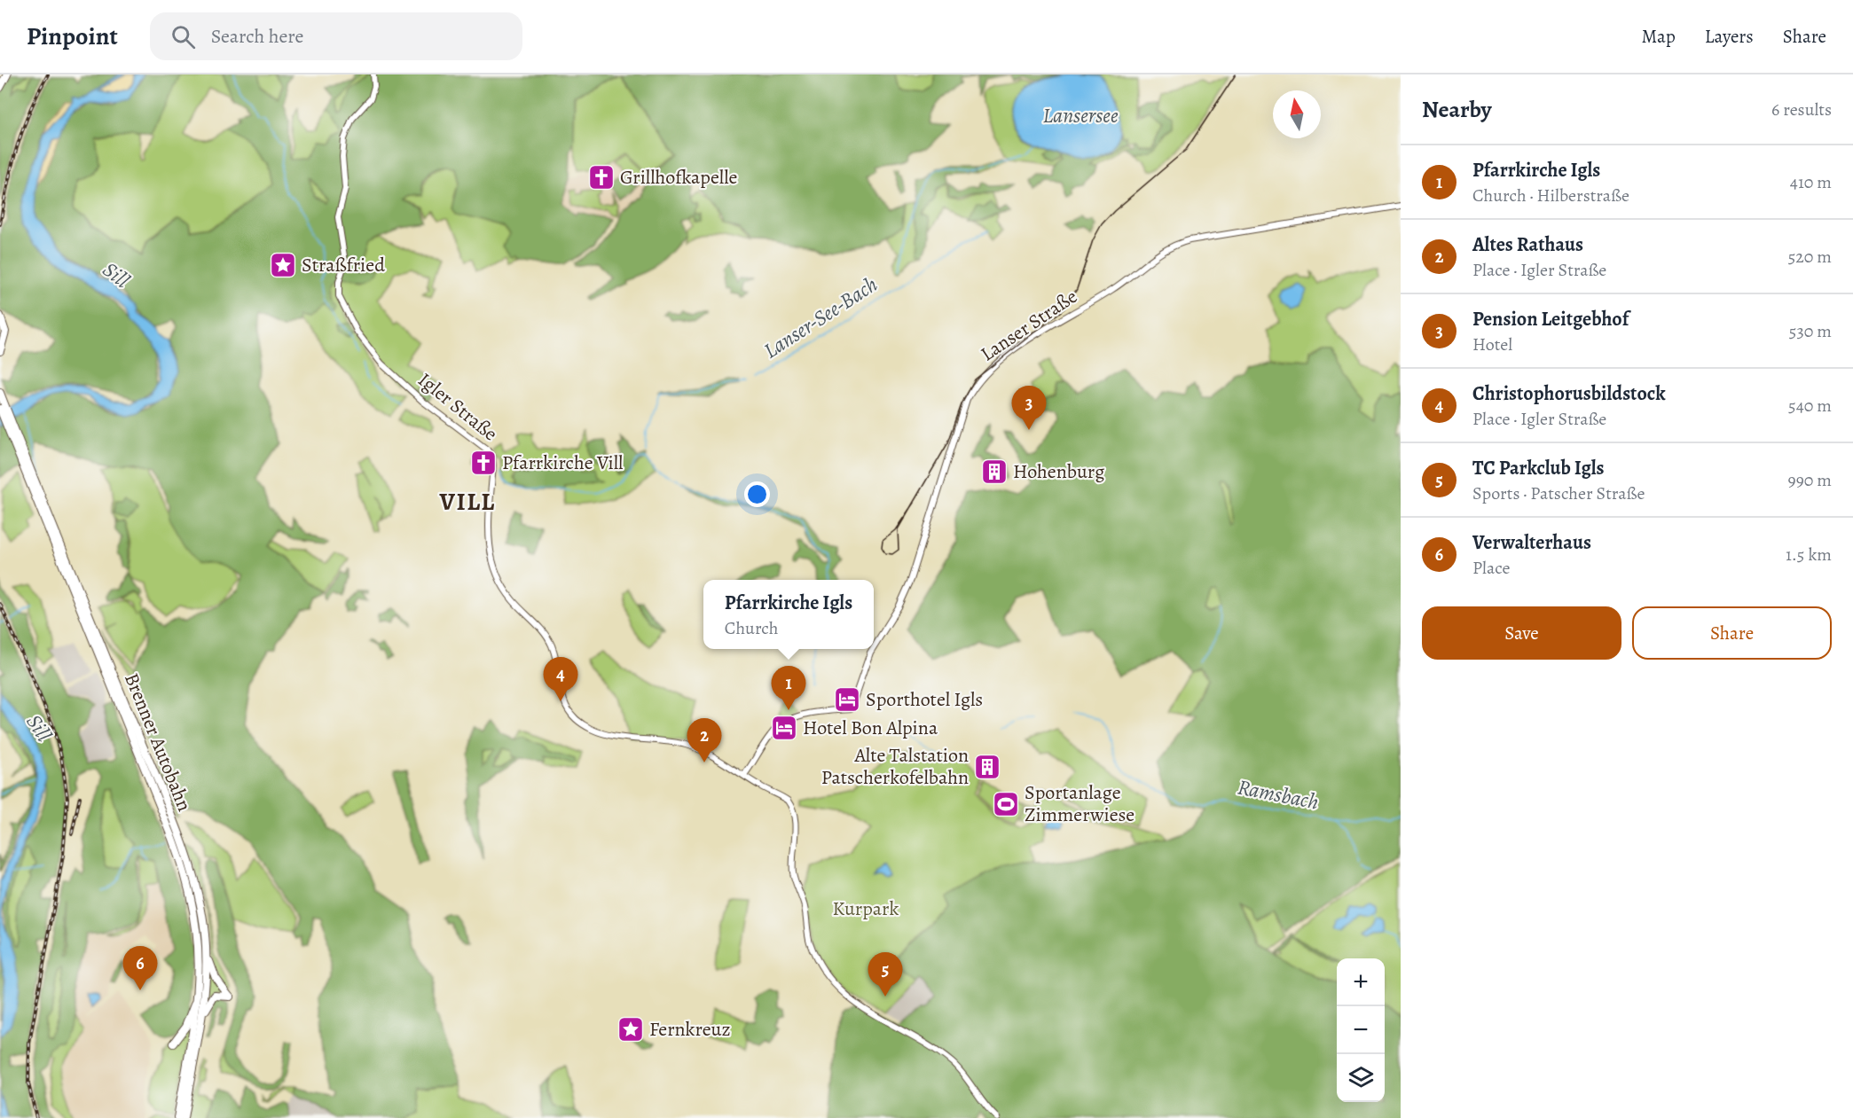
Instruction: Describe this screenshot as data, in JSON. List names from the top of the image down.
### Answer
{
  "streets": {
    "highway": ["Brenner Autobahn"],
    "main road": ["Lanser Straße", "Igler Straße"]
  },
  "crossings": [
    ["Lanser Straße", "Igler Straße"]
  ],
  "districts": ["VILL"],
  "water": [
    "Lansersee",
    "Sill",
    "Lanser-See-Bach",
    "Ramsbach"
  ],
  "parks": ["Kurpark"],
  "places": {
    "church": ["Grillhofkapelle", "Pfarrkirche Vill"],
    "place": ["Straßfried", "Fernkreuz"],
    "building": ["Hohenburg", "Alte Talstation Patscherkofelbahn"],
    "hotel": ["Sporthotel Igls", "Hotel Bon Alpina"],
    "sports": ["Sportanlage Zimmerwiese"]
  },
  "north": "top",
  "page": {
    "header": "Pinpoint",
    "search": "Search here",
    "nav": ["Map", "Layers", "Share"],
    "heading": ["Nearby", "6 results"],
    "list": [
      {
        "mark": "1",
        "name": "Pfarrkirche Igls",
        "note": "Church · Hilberstraße",
        "value": "410 m"
      },
      {
        "mark": "2",
        "name": "Altes Rathaus",
        "note": "Place · Igler Straße",
        "value": "520 m"
      },
      {
        "mark": "3",
        "name": "Pension Leitgebhof",
        "note": "Hotel",
        "value": "530 m"
      },
      {
        "mark": "4",
        "name": "Christophorusbildstock",
        "note": "Place · Igler Straße",
        "value": "540 m"
      },
      {
        "mark": "5",
        "name": "TC Parkclub Igls",
        "note": "Sports · Patscher Straße",
        "value": "990 m"
      },
      {
        "mark": "6",
        "name": "Verwalterhaus",
        "note": "Place",
        "value": "1.5 km"
      }
    ],
    "pins": [
      "3",
      "4",
      "1",
      "2",
      "6",
      "5"
    ],
    "popup": ["Pfarrkirche Igls", "Church"],
    "buttons": ["Save", "Share"],
    "map_buttons": ["+", "−"]
  }
}
